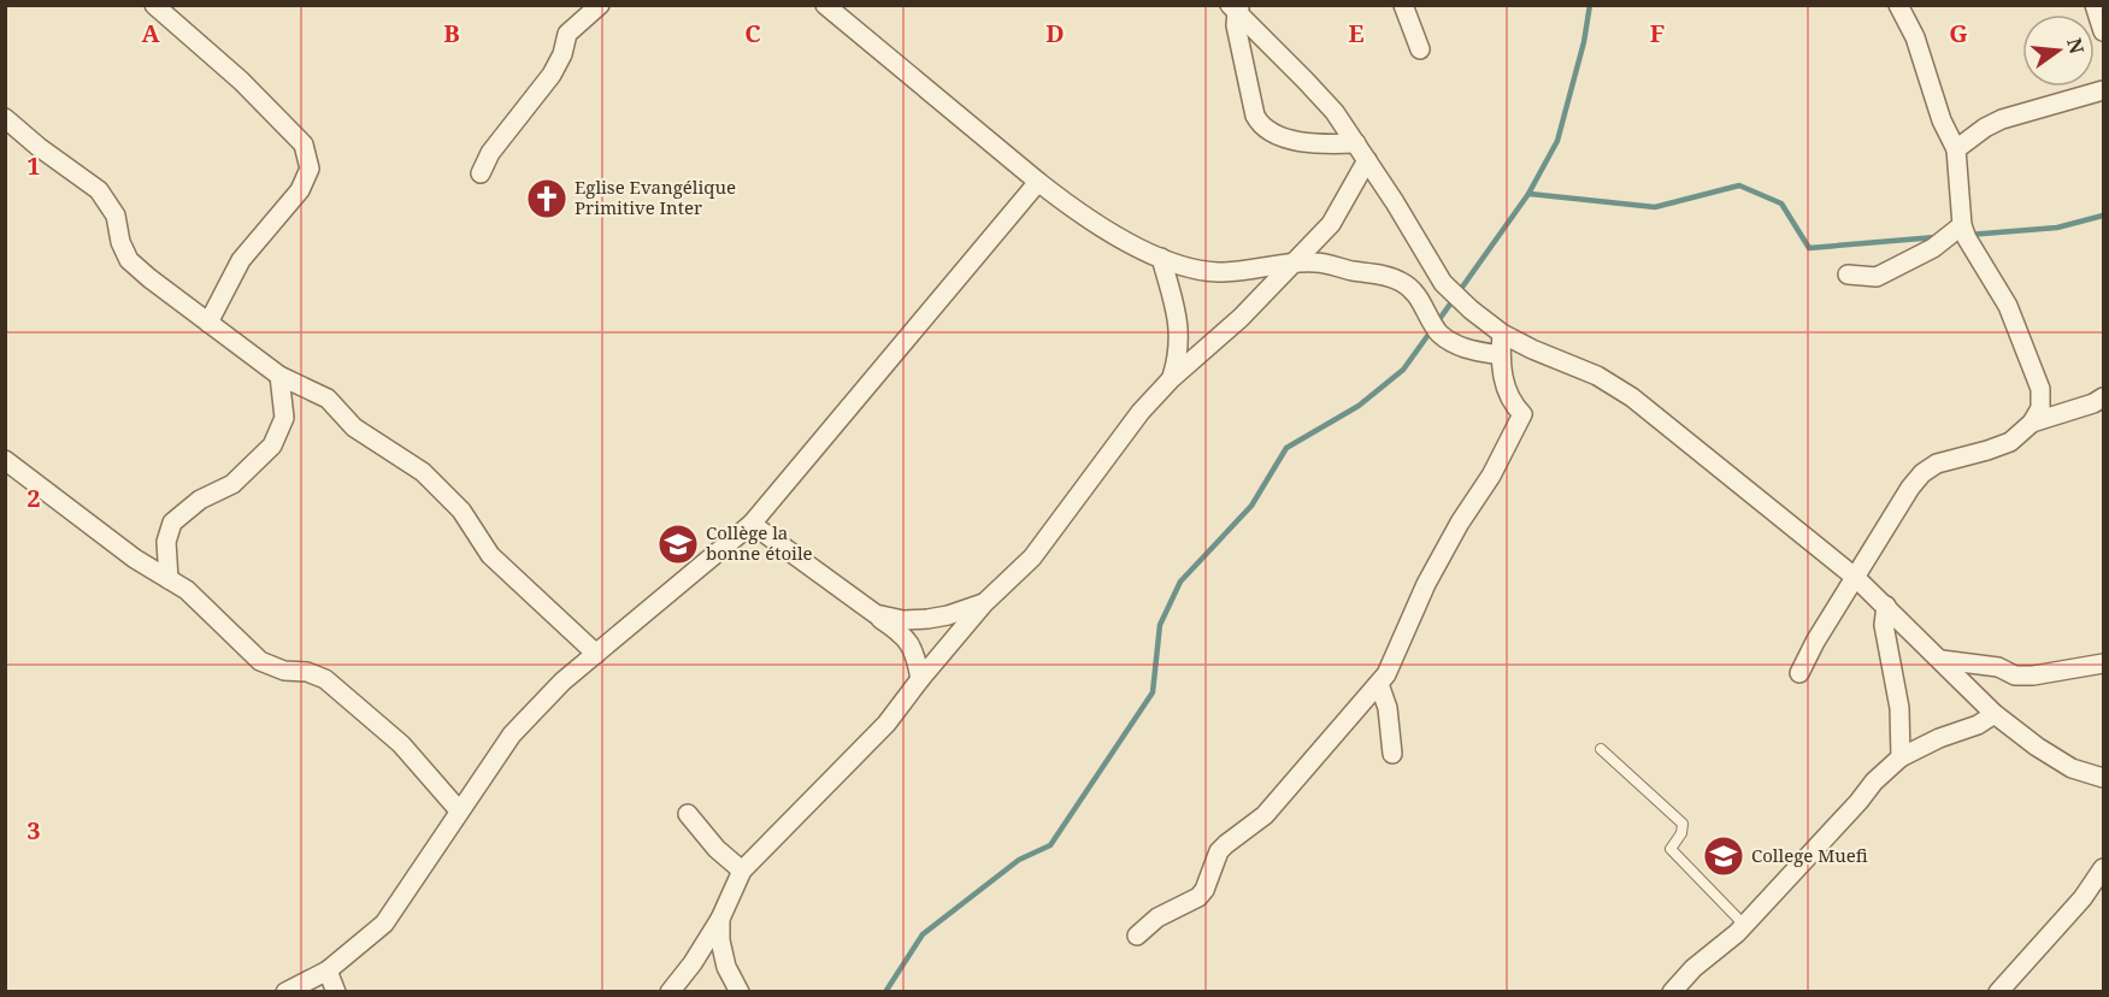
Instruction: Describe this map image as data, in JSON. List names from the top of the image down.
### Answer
{
  "places": {
    "church": ["Eglise Evangélique Primitive Inter"],
    "school or university": ["Collège la bonne étoile", "College Muefi"]
  },
  "north": "right",
  "grid": {
    "columns": [
      "A",
      "B",
      "C",
      "D",
      "E",
      "F",
      "G"
    ],
    "rows": ["1", "2", "3"]
  }
}
